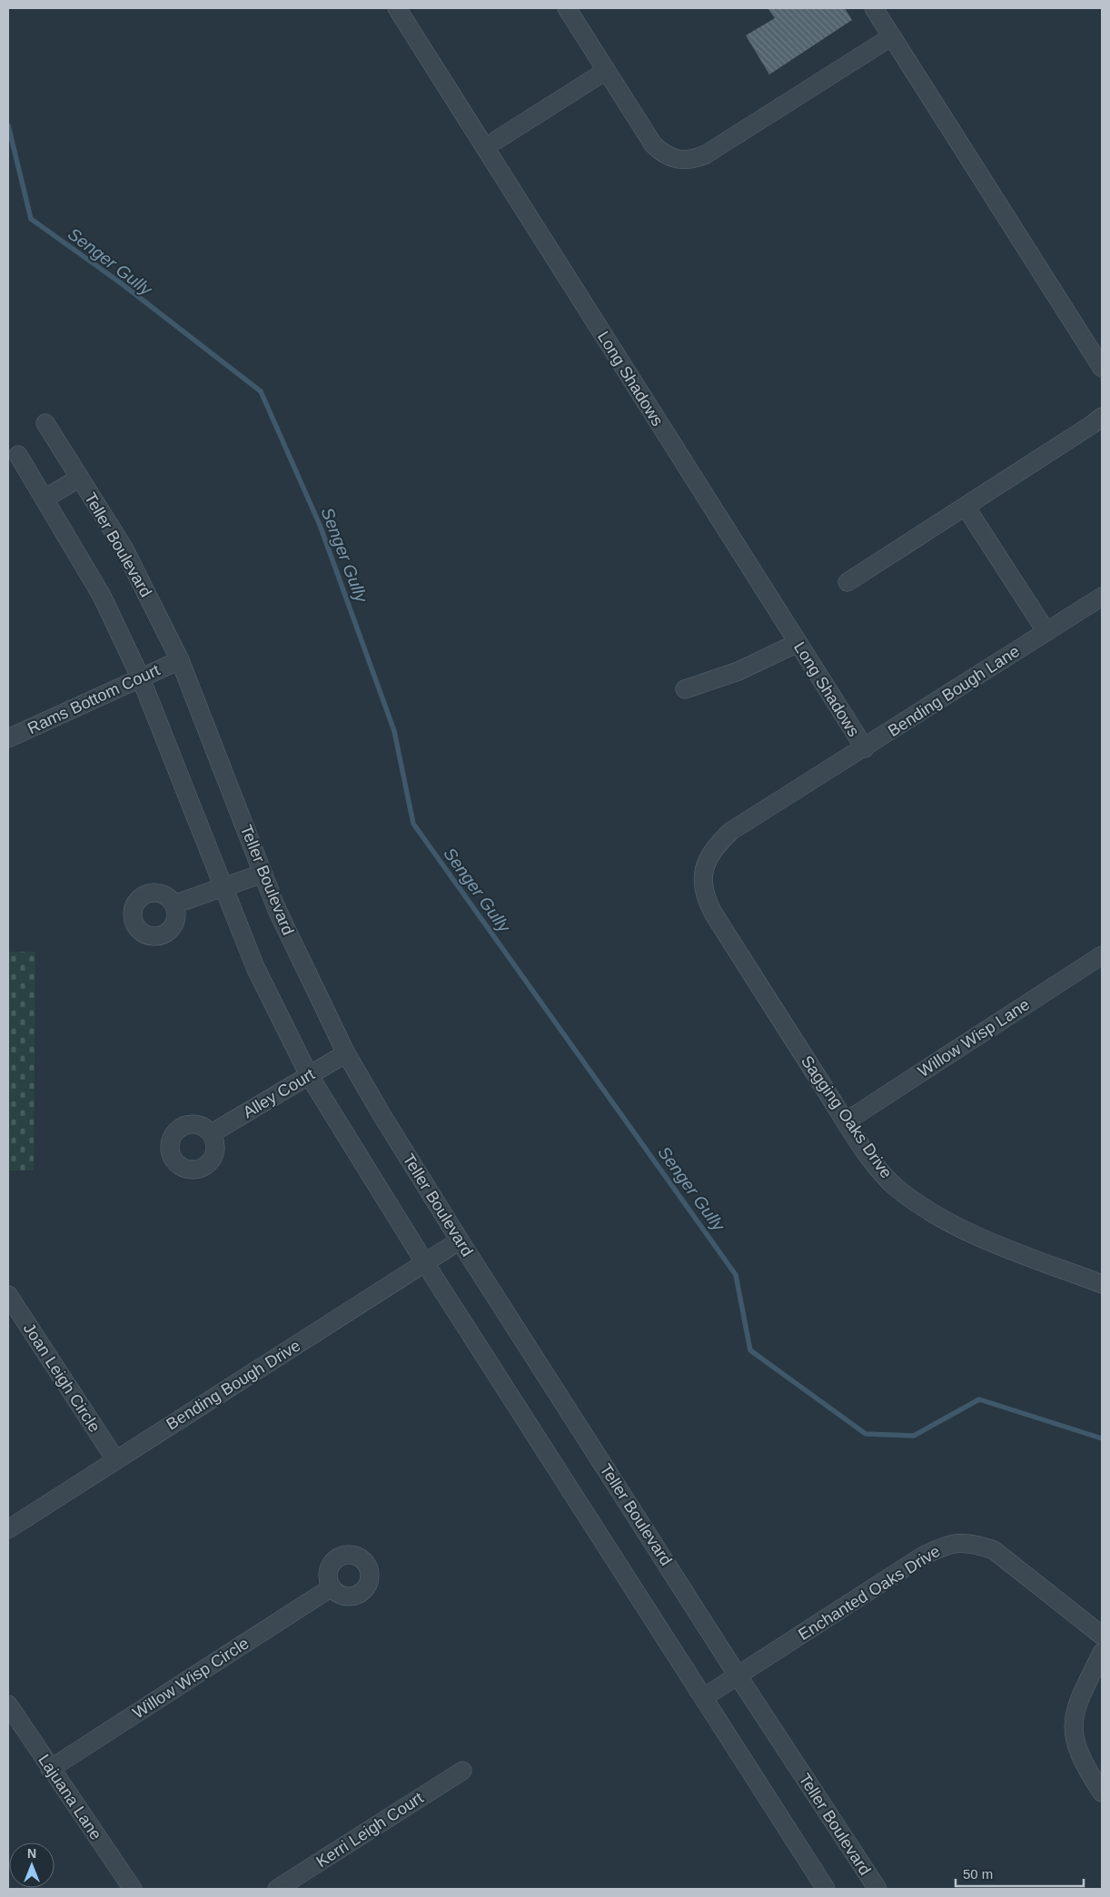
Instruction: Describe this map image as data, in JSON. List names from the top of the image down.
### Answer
{
  "streets": {
    "street": [
      "Long Shadows",
      "Teller Boulevard",
      "Bending Bough Lane",
      "Rams Bottom Court",
      "Willow Wisp Lane",
      "Alley Court",
      "Sagging Oaks Drive",
      "Joan Leigh Circle",
      "Bending Bough Drive",
      "Enchanted Oaks Drive",
      "Willow Wisp Circle",
      "Lajuana Lane",
      "Kerri Leigh Court"
    ]
  },
  "crossings": [
    ["Long Shadows", "Bending Bough Lane"],
    ["Teller Boulevard", "Rams Bottom Court"],
    ["Teller Boulevard", "Alley Court"],
    ["Teller Boulevard", "Bending Bough Drive"],
    ["Teller Boulevard", "Enchanted Oaks Drive"],
    ["Bending Bough Lane", "Sagging Oaks Drive"],
    ["Willow Wisp Lane", "Sagging Oaks Drive"],
    ["Joan Leigh Circle", "Bending Bough Drive"],
    ["Willow Wisp Circle", "Lajuana Lane"]
  ],
  "water": ["Senger Gully"],
  "scale_bar": "50 m",
  "north": "top"
}
